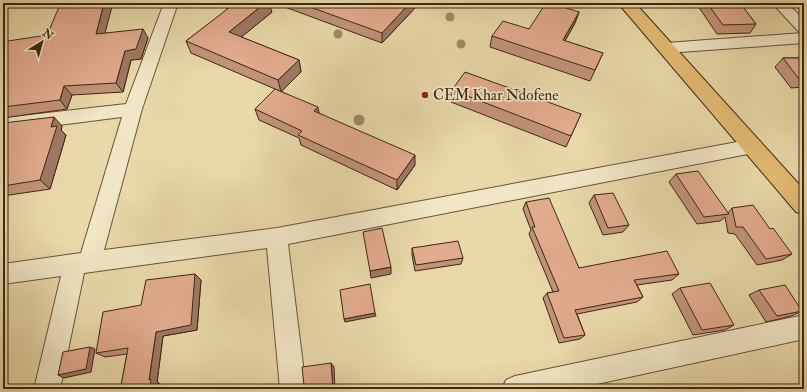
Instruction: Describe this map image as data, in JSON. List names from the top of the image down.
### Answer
{
  "places": ["CEM Khar Ndofene"],
  "north": "top right"
}
